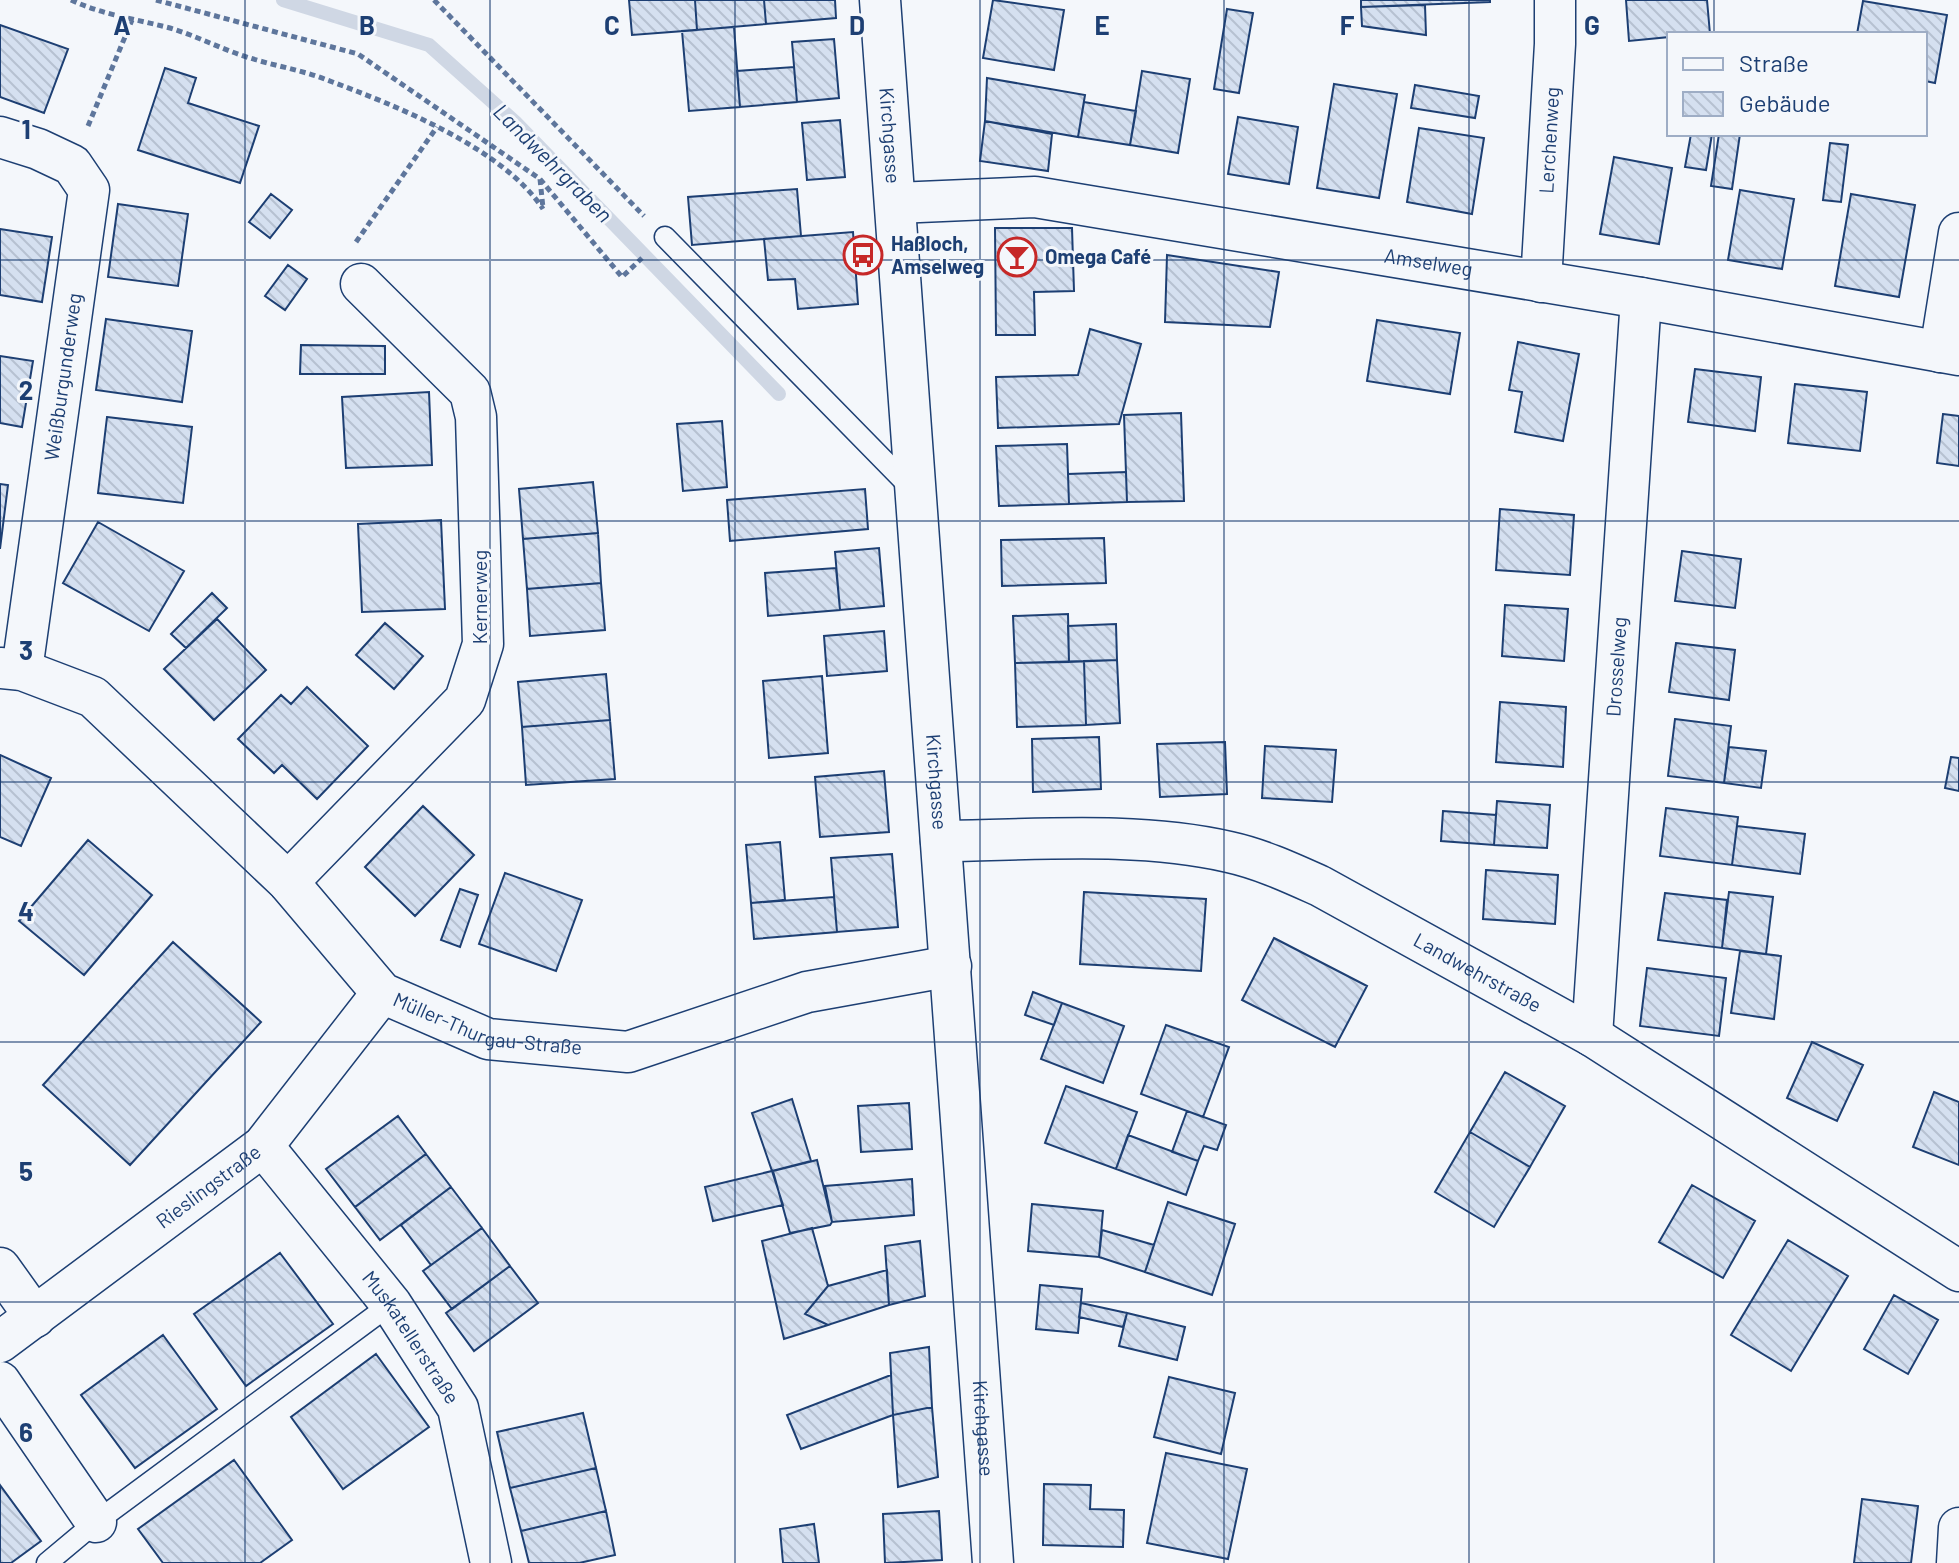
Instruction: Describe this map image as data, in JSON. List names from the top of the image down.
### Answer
{
  "streets": {
    "street": [
      "Kirchgasse",
      "Lerchenweg",
      "Amselweg",
      "Weißburgunderweg",
      "Kernerweg",
      "Drosselweg",
      "Landwehrstraße",
      "Müller-Thurgau-Straße",
      "Rieslingstraße",
      "Muskatellerstraße"
    ]
  },
  "crossings": [
    ["Kirchgasse", "Amselweg"],
    ["Kirchgasse", "Landwehrstraße"],
    ["Kirchgasse", "Müller-Thurgau-Straße"],
    ["Lerchenweg", "Amselweg"],
    ["Amselweg", "Drosselweg"],
    ["Weißburgunderweg", "Müller-Thurgau-Straße"],
    ["Kernerweg", "Müller-Thurgau-Straße"],
    ["Drosselweg", "Landwehrstraße"],
    ["Müller-Thurgau-Straße", "Rieslingstraße"],
    ["Rieslingstraße", "Muskatellerstraße"]
  ],
  "water": ["Landwehrgraben"],
  "places": {
    "bus stop": ["Haßloch, Amselweg"],
    "bar": ["Omega Café"]
  },
  "legend": ["Straße", "Gebäude"],
  "grid": {
    "columns": [
      "A",
      "B",
      "C",
      "D",
      "E",
      "F",
      "G"
    ],
    "rows": [
      "1",
      "2",
      "3",
      "4",
      "5",
      "6"
    ]
  }
}
